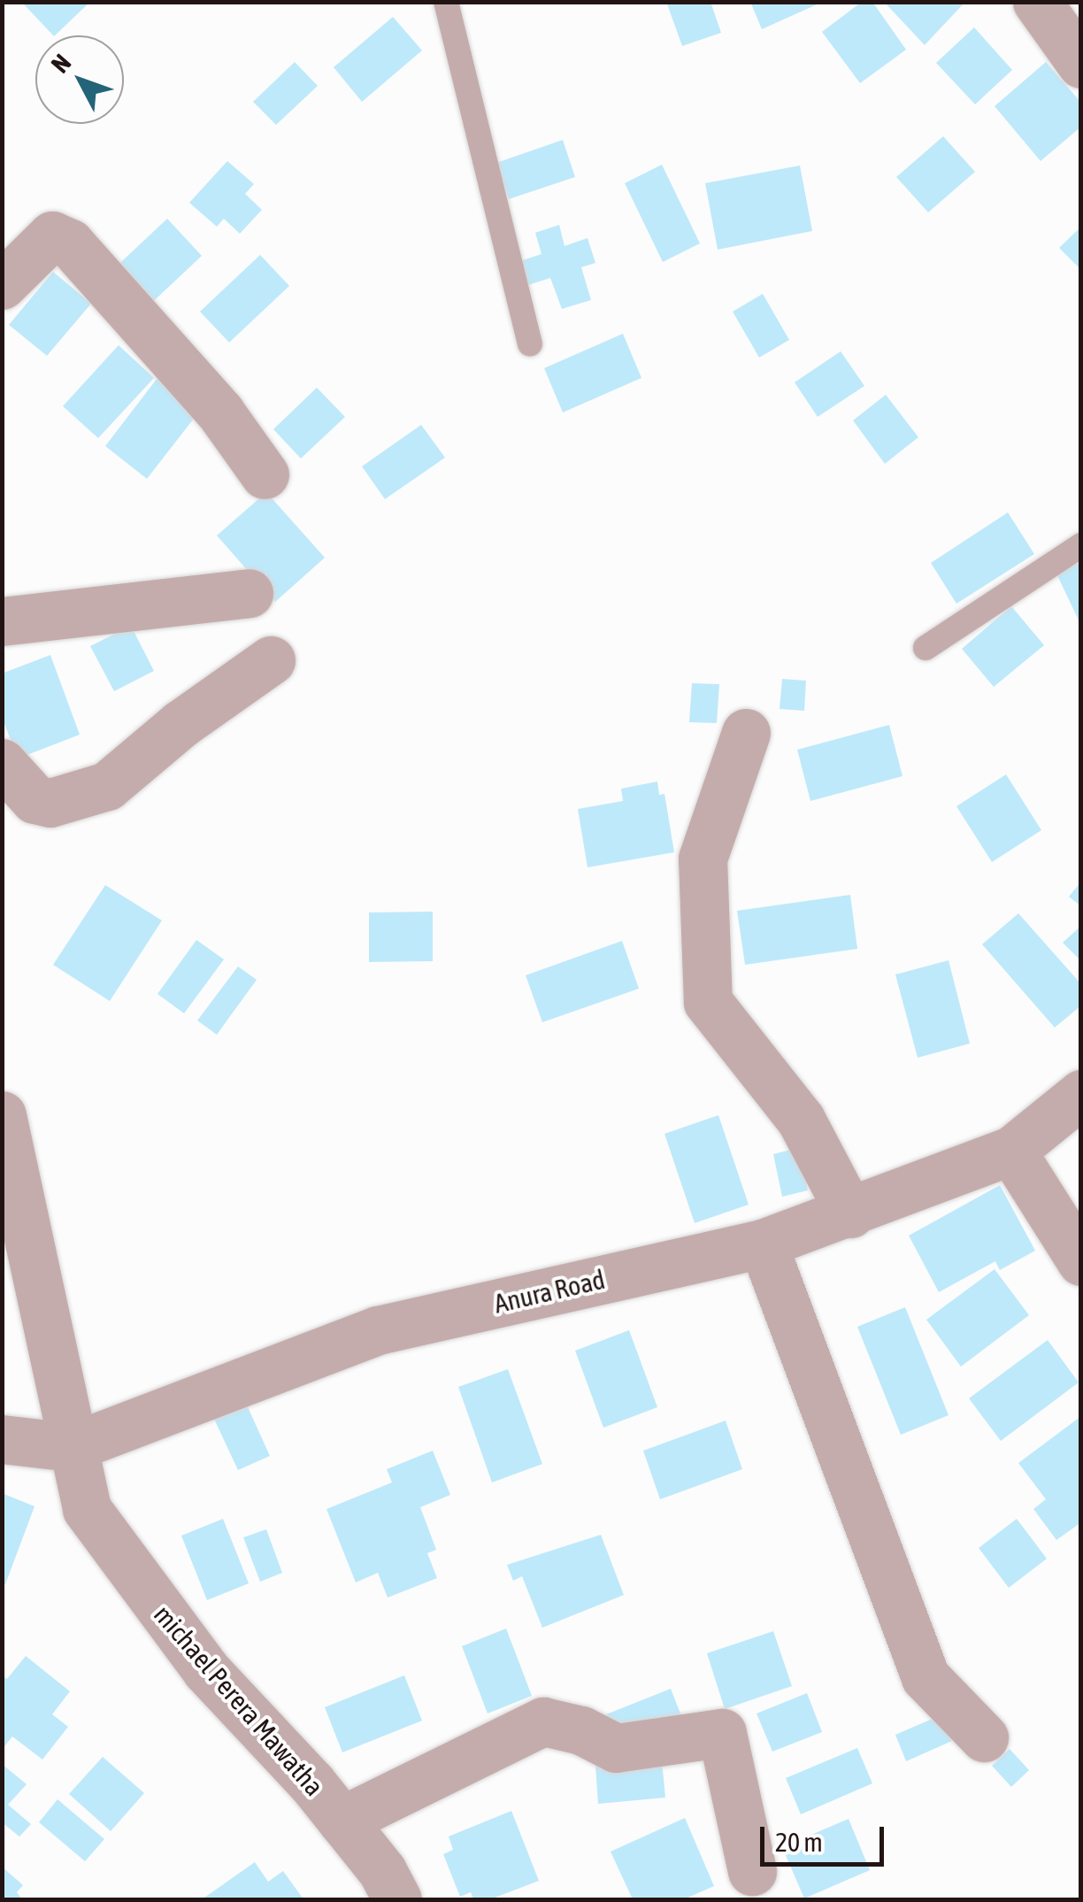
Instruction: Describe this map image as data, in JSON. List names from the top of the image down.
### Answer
{
  "streets": {
    "street": ["Anura Road", "michael Perera Mawatha"]
  },
  "crossings": [
    ["Anura Road", "michael Perera Mawatha"]
  ],
  "scale_bar": "20 m",
  "north": "top left"
}
